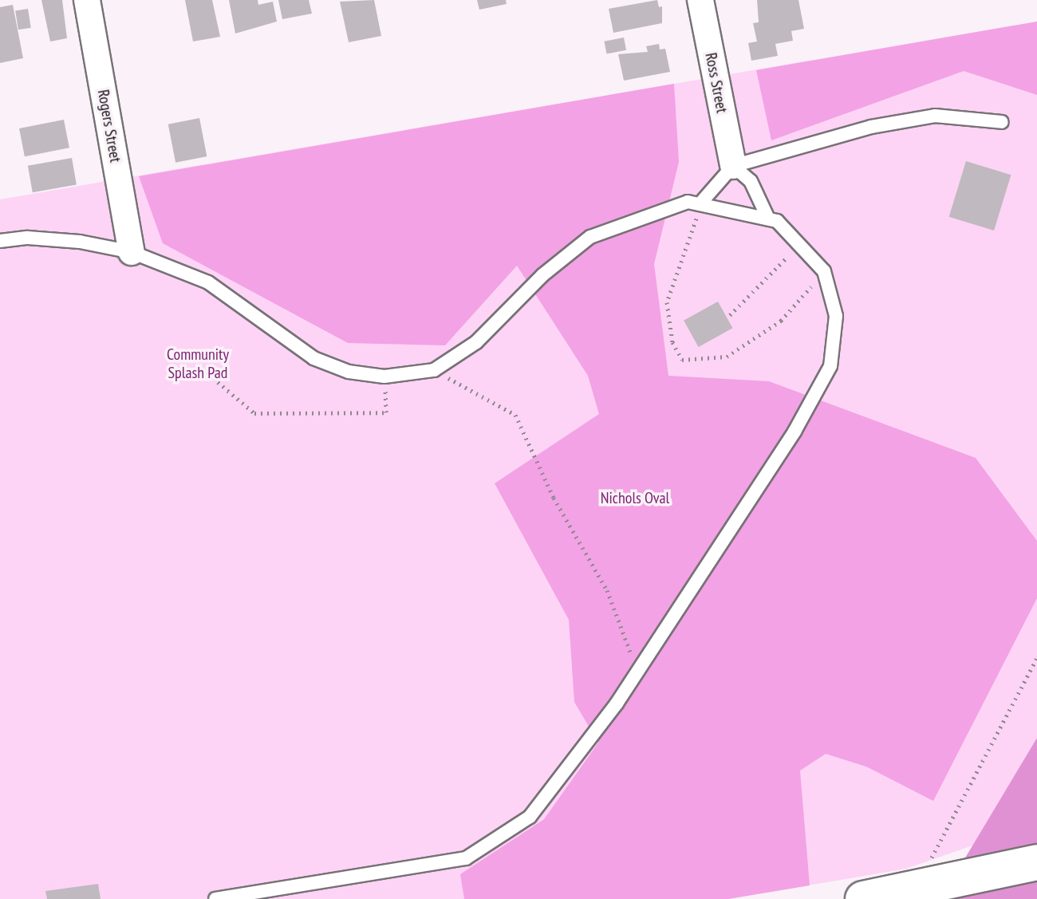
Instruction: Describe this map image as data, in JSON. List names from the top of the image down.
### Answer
{
  "streets": {
    "street": ["Ross Street", "Rogers Street"]
  },
  "parks": ["Community Splash Pad", "Nichols Oval"]
}
